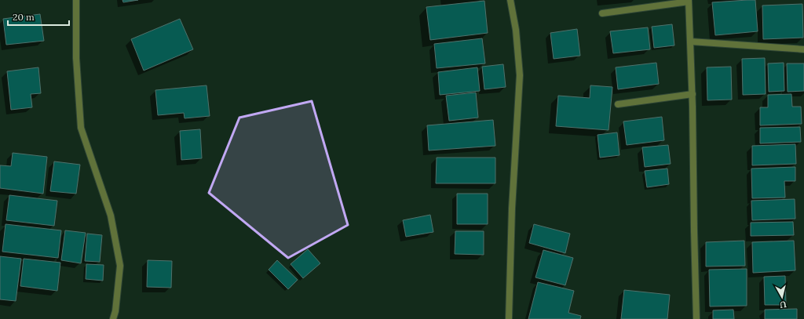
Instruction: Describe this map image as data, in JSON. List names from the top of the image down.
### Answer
{
  "scale_bar": "20 m",
  "north": "bottom"
}
